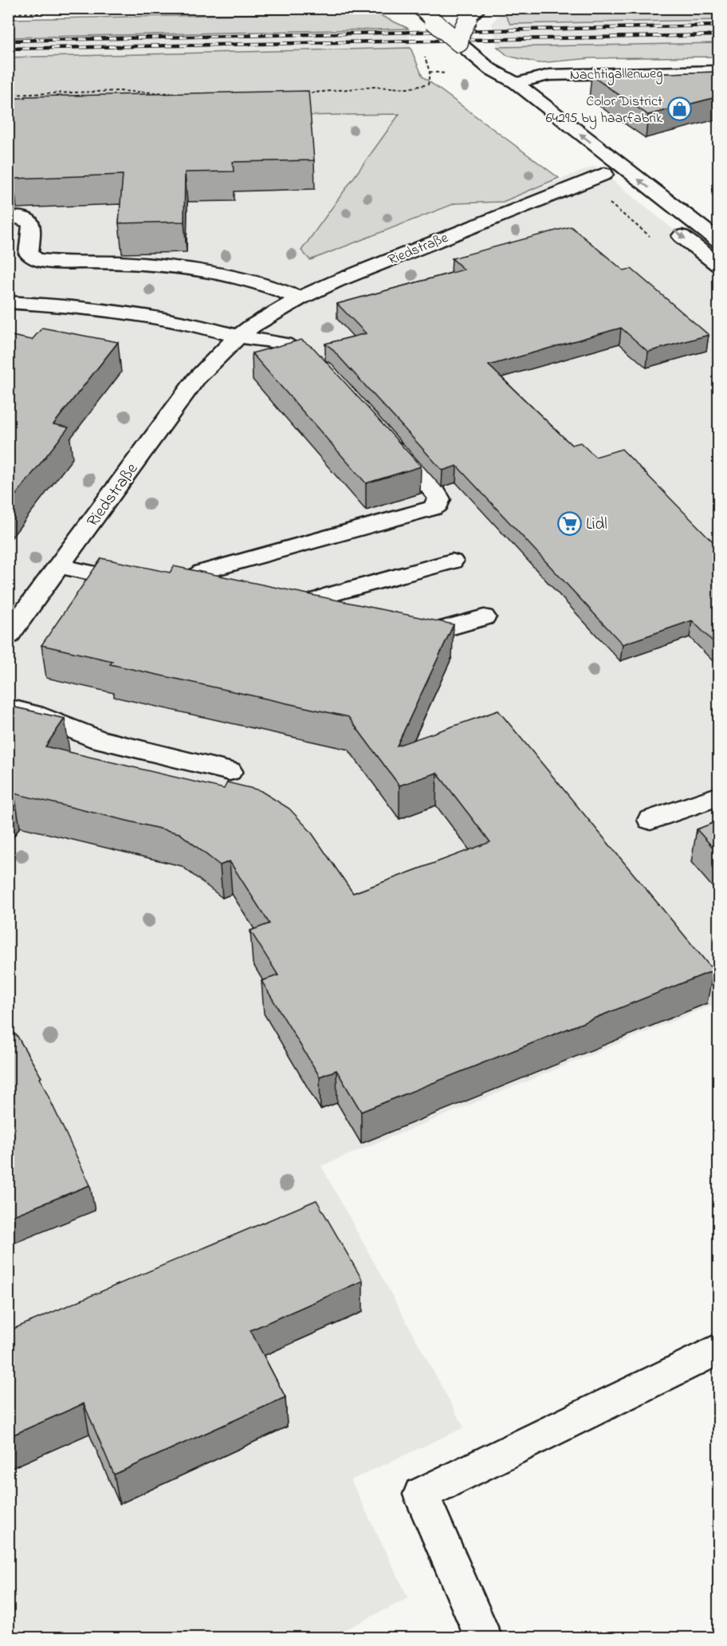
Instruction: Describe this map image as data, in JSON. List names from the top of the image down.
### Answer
{
  "streets": {
    "street": ["Nachtigallenweg", "Riedstraße"]
  },
  "places": {
    "shop": ["Color District 64295 by haarfabrik"],
    "supermarket": ["Lidl"]
  }
}
